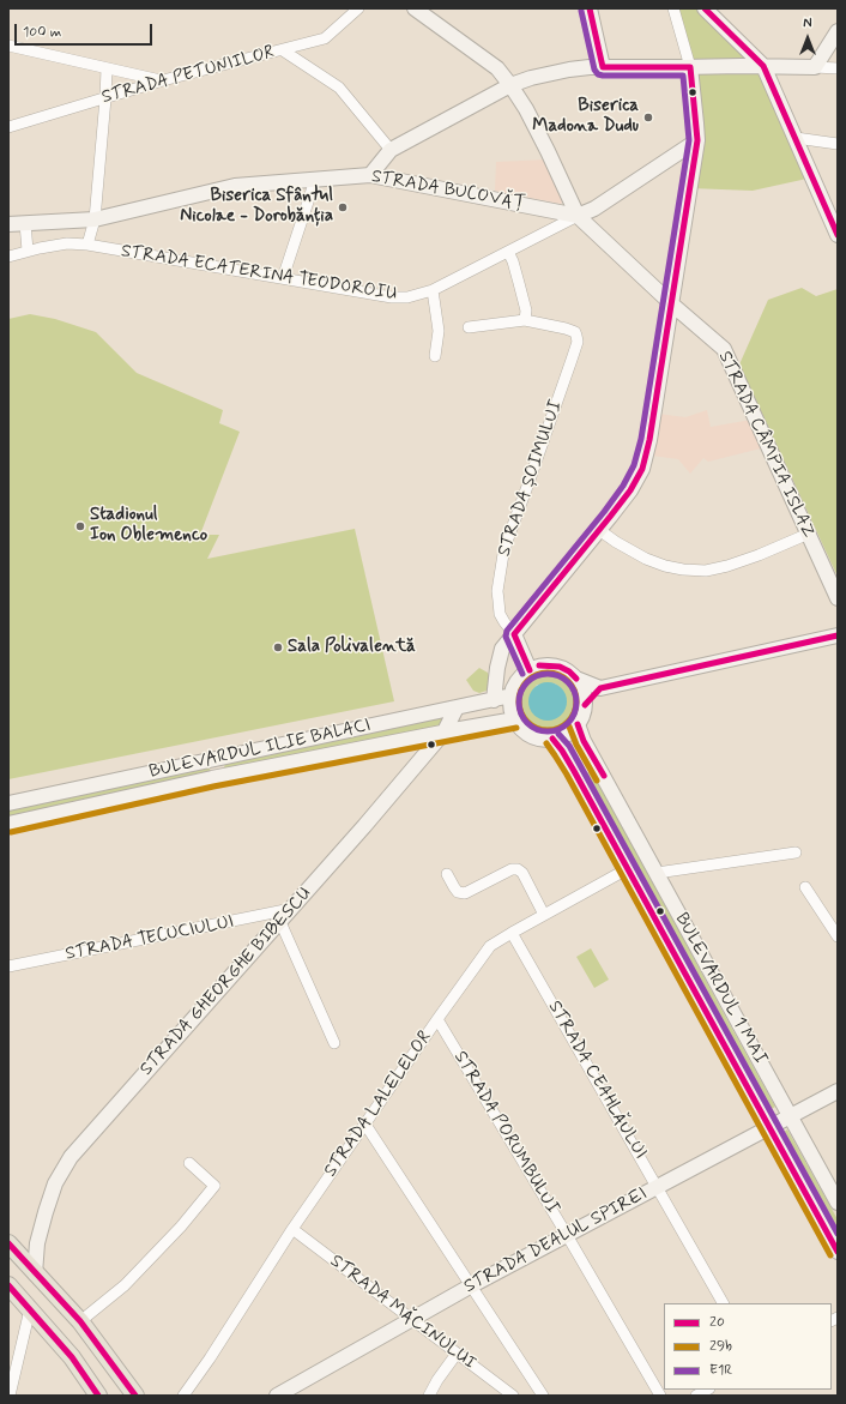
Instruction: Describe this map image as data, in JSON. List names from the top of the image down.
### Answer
{
  "streets": {
    "street": [
      "STRADA PETUNIILOR",
      "STRADA BUCOVĂȚ",
      "STRADA ECATERINA TEODOROIU",
      "STRADA CÂMPIA ISLAZ",
      "STRADA ȘOIMULUI",
      "BULEVARDUL ILIE BALACI",
      "STRADA TECUCIULUI",
      "STRADA GHEORGHE BIBESCU",
      "BULEVARDUL 1 MAI",
      "STRADA CEAHLĂULUI",
      "STRADA LALELELOR",
      "STRADA PORUMBULUI",
      "STRADA DEALUL SPIREI",
      "STRADA MĂCINULUI"
    ]
  },
  "crossings": [
    ["STRADA BUCOVĂȚ", "STRADA ECATERINA TEODOROIU"],
    ["STRADA BUCOVĂȚ", "STRADA CÂMPIA ISLAZ"],
    ["STRADA ECATERINA TEODOROIU", "STRADA CÂMPIA ISLAZ"],
    ["STRADA ȘOIMULUI", "BULEVARDUL ILIE BALACI"],
    ["STRADA ȘOIMULUI", "BULEVARDUL 1 MAI"],
    ["BULEVARDUL ILIE BALACI", "STRADA GHEORGHE BIBESCU"],
    ["BULEVARDUL ILIE BALACI", "BULEVARDUL 1 MAI"],
    ["STRADA TECUCIULUI", "STRADA GHEORGHE BIBESCU"],
    ["BULEVARDUL 1 MAI", "STRADA LALELELOR"],
    ["BULEVARDUL 1 MAI", "STRADA DEALUL SPIREI"],
    ["STRADA CEAHLĂULUI", "STRADA LALELELOR"],
    ["STRADA CEAHLĂULUI", "STRADA DEALUL SPIREI"],
    ["STRADA LALELELOR", "STRADA PORUMBULUI"],
    ["STRADA LALELELOR", "STRADA MĂCINULUI"],
    ["STRADA PORUMBULUI", "STRADA DEALUL SPIREI"],
    ["STRADA DEALUL SPIREI", "STRADA MĂCINULUI"]
  ],
  "places": [
    "Biserica Madona Dudu",
    "Biserica Sfântul Nicolae - Dorobănția",
    "Stadionul Ion Oblemenco",
    "Sala Polivalentă"
  ],
  "lines": ["transit line 20", "transit line E1R", "transit line 29b"],
  "legend": ["20", "29b", "E1R"],
  "scale_bar": "100 m",
  "north": "top"
}
